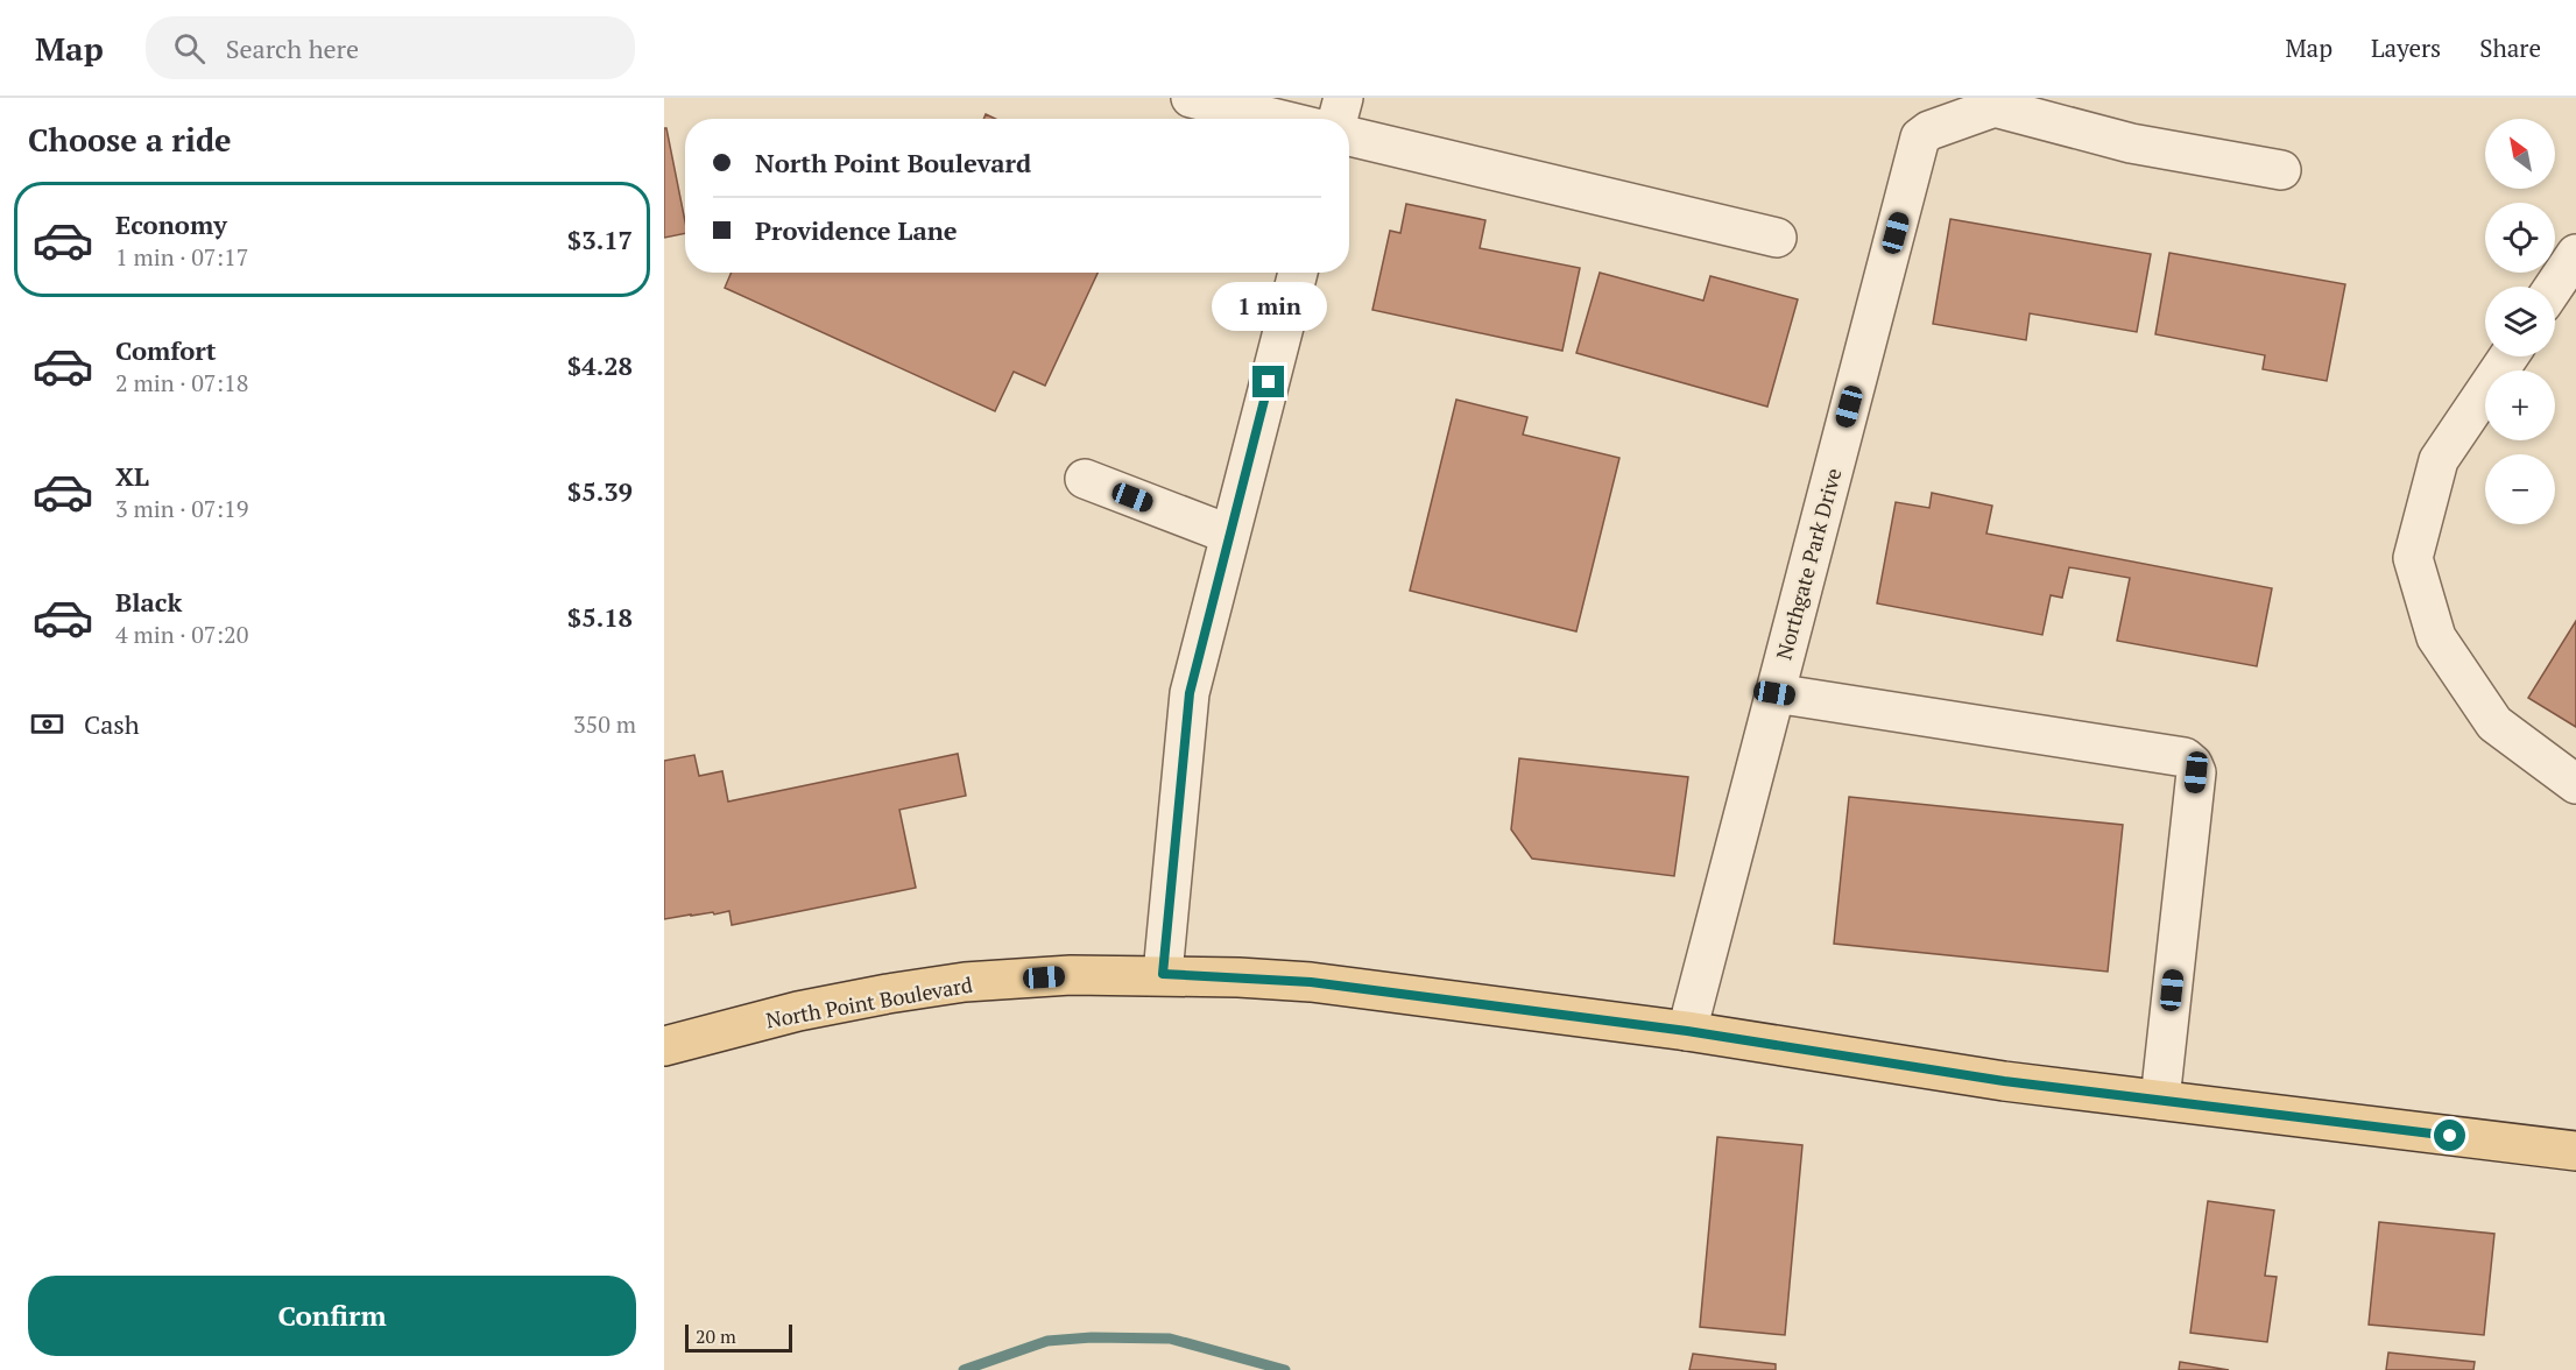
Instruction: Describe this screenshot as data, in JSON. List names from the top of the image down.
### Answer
{
  "streets": {
    "main road": ["North Point Boulevard"],
    "street": ["Northgate Park Drive"]
  },
  "crossings": [
    ["Northgate Park Drive", "North Point Boulevard"]
  ],
  "scale_bar": "20 m",
  "north": "top left",
  "page": {
    "header": "Map",
    "search": "Search here",
    "nav": ["Map", "Layers", "Share"],
    "heading": "Choose a ride",
    "map_buttons": ["+", "−"],
    "banner": ["North Point Boulevard", "Providence Lane"],
    "list": [
      {
        "name": "Economy",
        "note": "1 min · 07:17",
        "value": "$3.17"
      },
      {
        "name": "Comfort",
        "note": "2 min · 07:18",
        "value": "$4.28"
      },
      {
        "name": "XL",
        "note": "3 min · 07:19",
        "value": "$5.39"
      },
      {
        "name": "Black",
        "note": "4 min · 07:20",
        "value": "$5.18"
      }
    ],
    "bubble": "1 min",
    "pay": ["Cash", "350 m"],
    "buttons": "Confirm",
    "scale": "20 m"
  }
}
